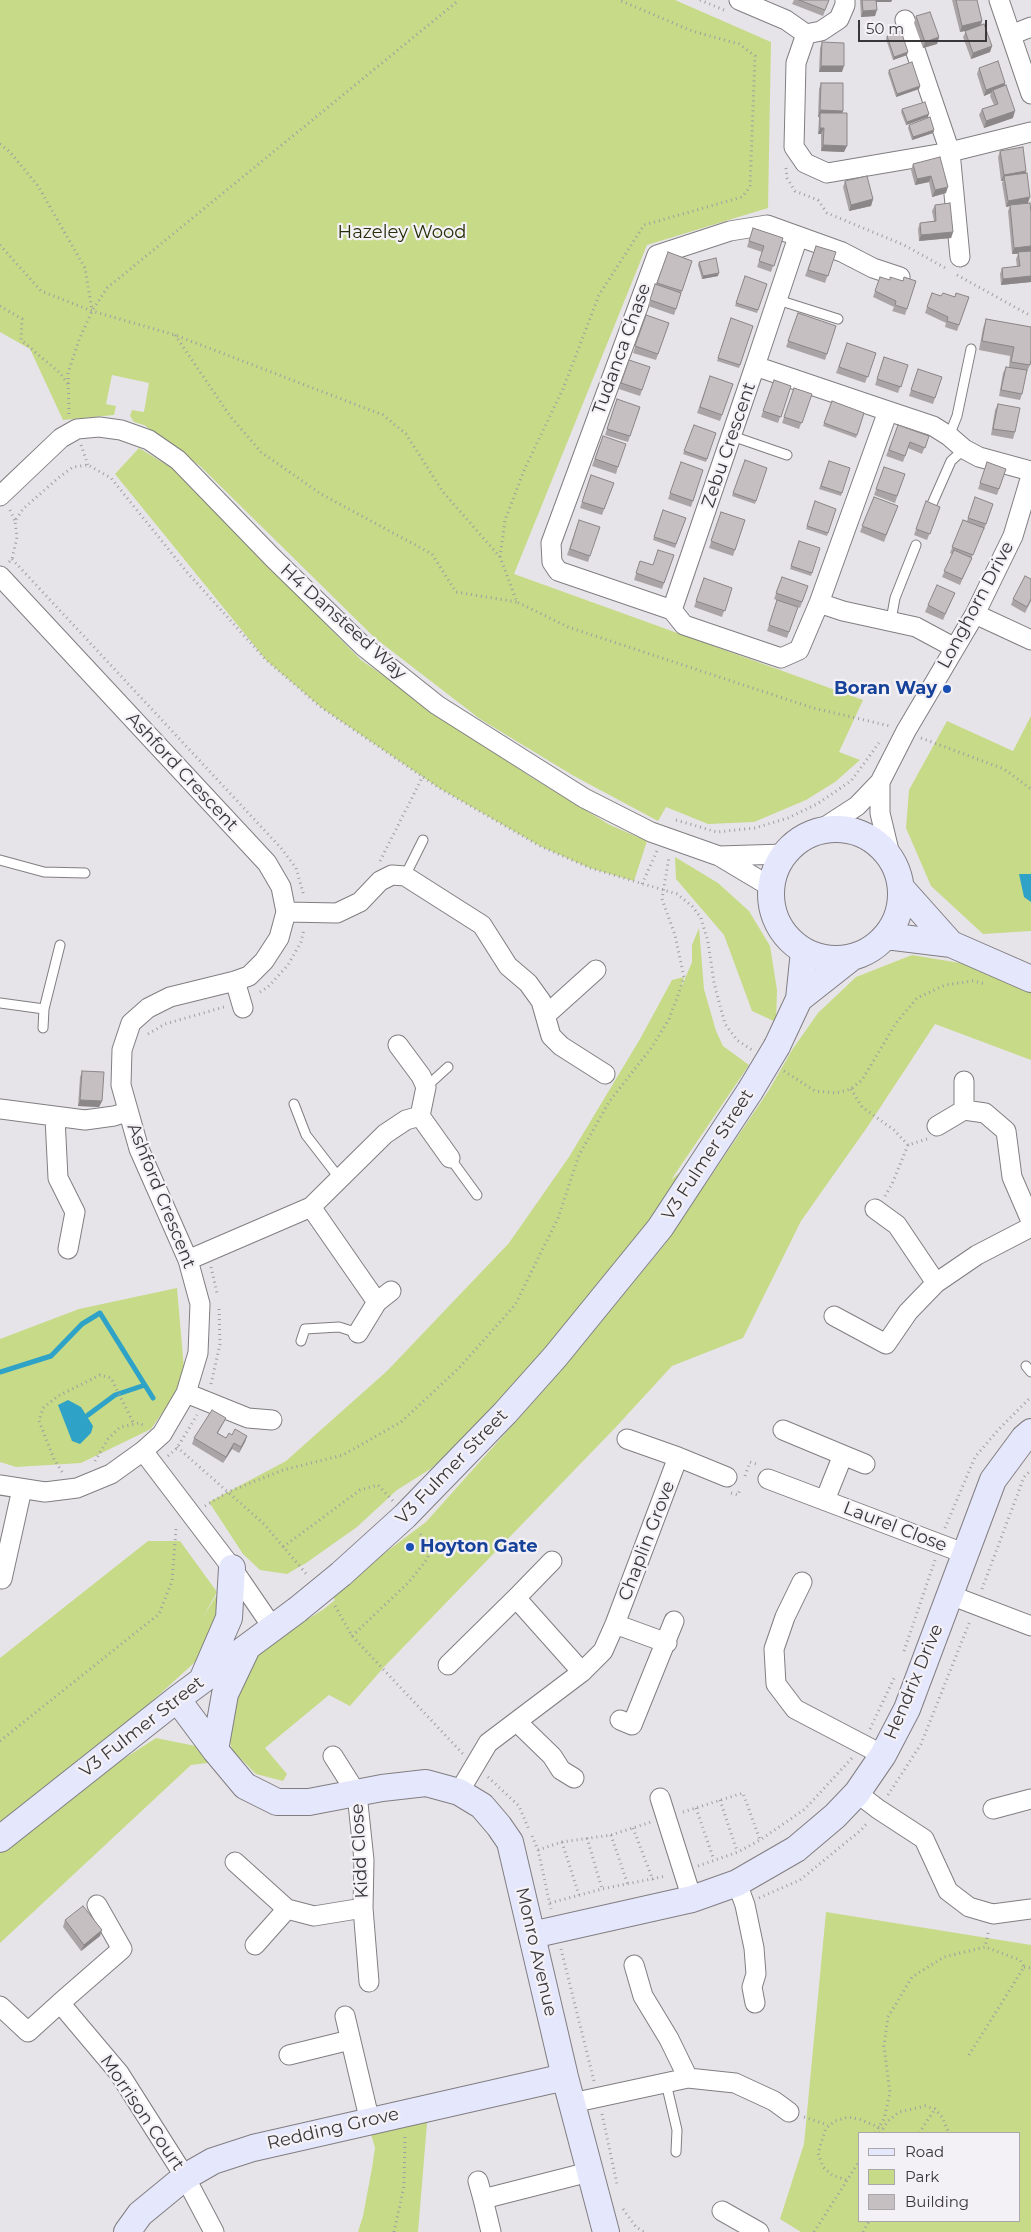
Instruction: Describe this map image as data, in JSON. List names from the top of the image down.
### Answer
{
  "streets": {
    "street": [
      "Tudanca Chase",
      "Zebu Crescent",
      "Longhorn Drive",
      "H4 Dansteed Way",
      "Ashford Crescent",
      "V3 Fulmer Street",
      "Laurel Close",
      "Chaplin Grove",
      "Hendrix Drive",
      "Kidd Close",
      "Monro Avenue",
      "Morrison Court",
      "Redding Grove"
    ]
  },
  "crossings": [
    ["Tudanca Chase", "Zebu Crescent"],
    ["Longhorn Drive", "H4 Dansteed Way"],
    ["Longhorn Drive", "V3 Fulmer Street"],
    ["H4 Dansteed Way", "V3 Fulmer Street"],
    ["V3 Fulmer Street", "Monro Avenue"],
    ["Laurel Close", "Hendrix Drive"],
    ["Chaplin Grove", "Monro Avenue"],
    ["Hendrix Drive", "Monro Avenue"],
    ["Kidd Close", "Monro Avenue"],
    ["Monro Avenue", "Redding Grove"],
    ["Morrison Court", "Redding Grove"]
  ],
  "parks": ["Hazeley Wood"],
  "places": ["Boran Way", "Hoyton Gate"],
  "legend": ["Road", "Park", "Building"],
  "scale_bar": "50 m"
}
